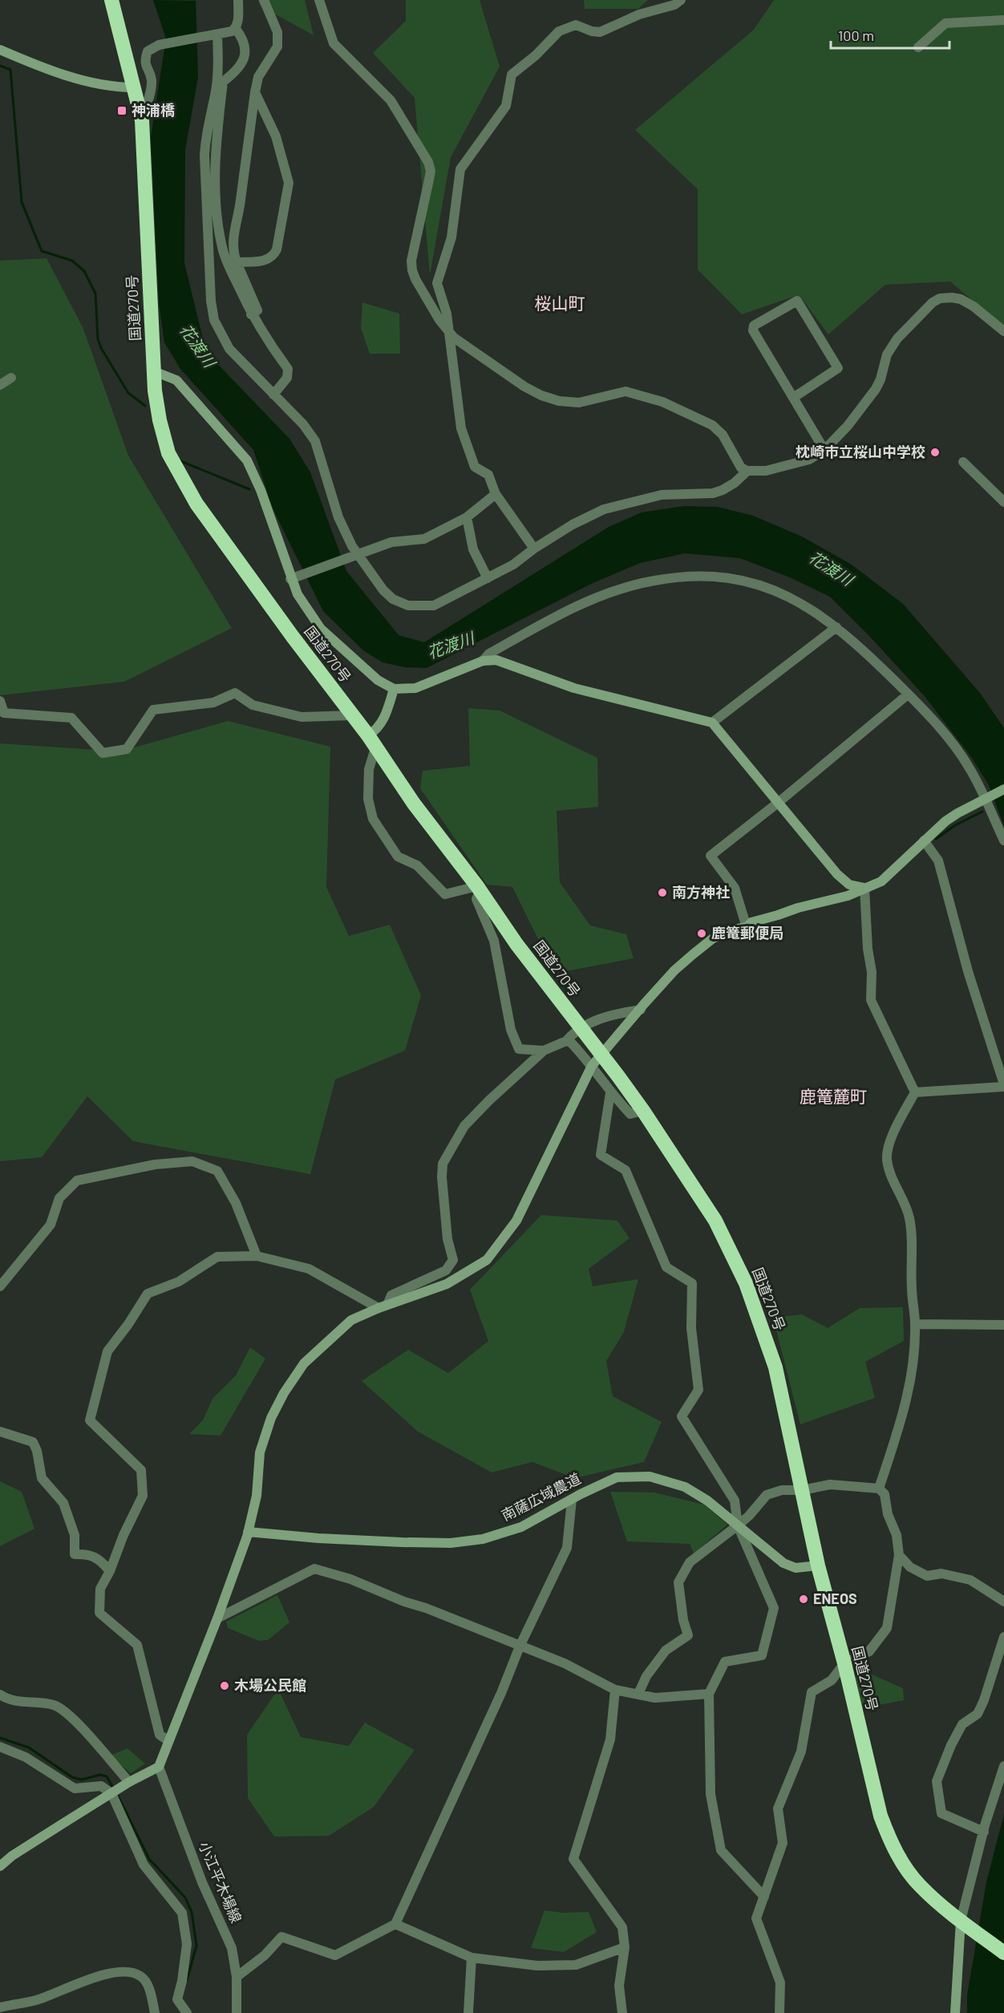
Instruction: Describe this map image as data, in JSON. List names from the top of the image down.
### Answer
{
  "streets": {
    "highway": ["国道270号"],
    "street": ["南薩広域農道", "小江平木場線"]
  },
  "crossings": [
    ["国道270号", "南薩広域農道"]
  ],
  "districts": ["桜山町", "鹿篭麓町"],
  "water": ["花渡川"],
  "places": {
    "transit": ["神浦橋"],
    "other": [
      "枕崎市立桜山中学校",
      "南方神社",
      "鹿篭郵便局",
      "ENEOS",
      "木場公民館"
    ]
  },
  "scale_bar": "100 m"
}
